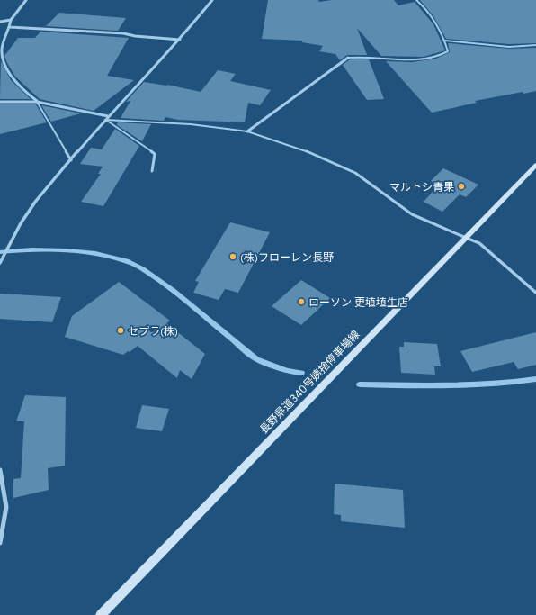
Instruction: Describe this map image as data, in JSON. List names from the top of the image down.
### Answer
{
  "streets": {
    "main road": ["長野県道340号姨捨停車場線"]
  },
  "places": [
    "マルトシ青果",
    "(株)フローレン長野",
    "ローソン 更埴埴生店",
    "セプラ(株)"
  ]
}
